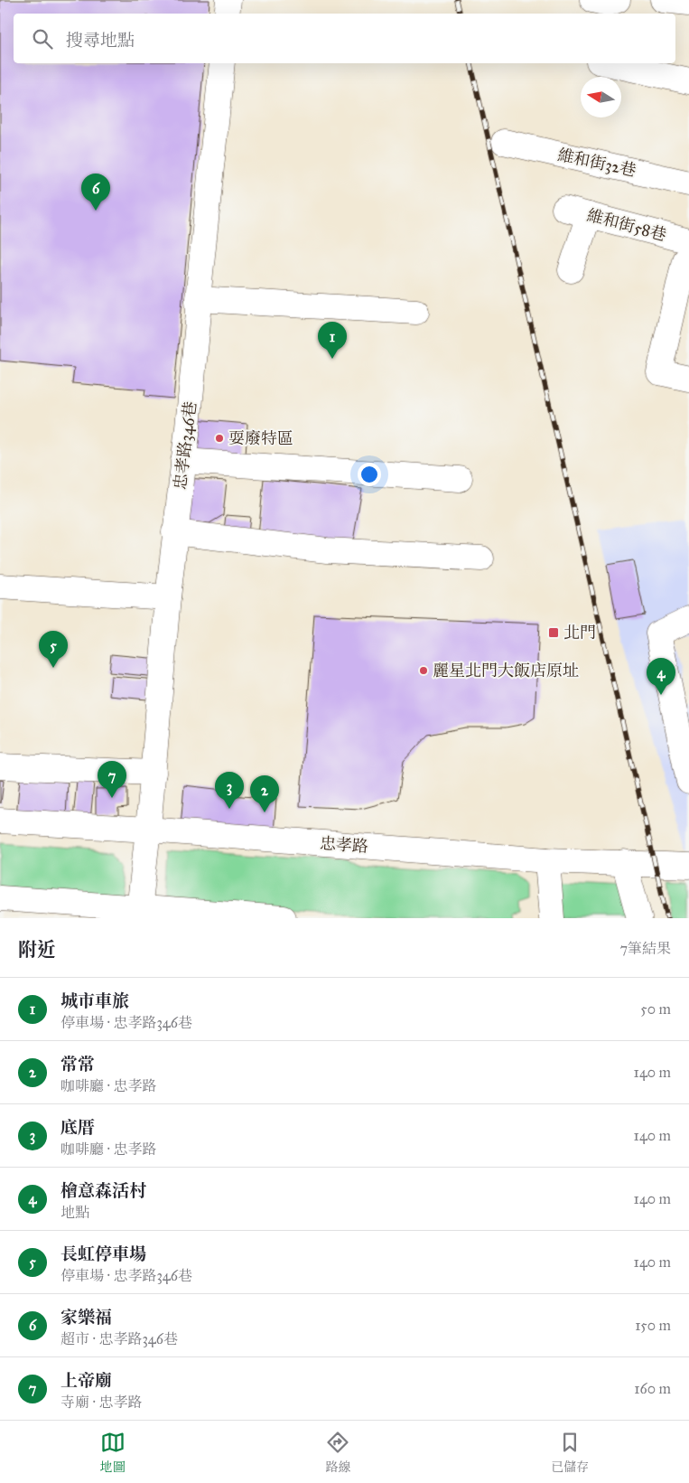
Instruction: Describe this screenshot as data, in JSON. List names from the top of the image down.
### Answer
{
  "streets": {
    "street": [
      "維和街32巷",
      "維和街58巷",
      "忠孝路346巷",
      "忠孝路"
    ]
  },
  "crossings": [
    ["忠孝路346巷", "忠孝路"]
  ],
  "places": {
    "other": ["耍廢特區", "麗星北門大飯店原址"],
    "transit": ["北門"]
  },
  "north": "left",
  "page": {
    "search": "搜尋地點",
    "pins": [
      "6",
      "1",
      "5",
      "4",
      "7",
      "3",
      "2"
    ],
    "heading": ["附近", "7筆結果"],
    "list": [
      {
        "mark": "1",
        "name": "城市車旅",
        "note": "停車場 · 忠孝路346巷",
        "value": "50 m"
      },
      {
        "mark": "2",
        "name": "常常",
        "note": "咖啡廳 · 忠孝路",
        "value": "140 m"
      },
      {
        "mark": "3",
        "name": "底厝",
        "note": "咖啡廳 · 忠孝路",
        "value": "140 m"
      },
      {
        "mark": "4",
        "name": "檜意森活村",
        "note": "地點",
        "value": "140 m"
      },
      {
        "mark": "5",
        "name": "長虹停車場",
        "note": "停車場 · 忠孝路346巷",
        "value": "140 m"
      },
      {
        "mark": "6",
        "name": "家樂福",
        "note": "超市 · 忠孝路346巷",
        "value": "150 m"
      },
      {
        "mark": "7",
        "name": "上帝廟",
        "note": "寺廟 · 忠孝路",
        "value": "160 m"
      }
    ],
    "nav": ["地圖", "路線", "已儲存"]
  }
}
